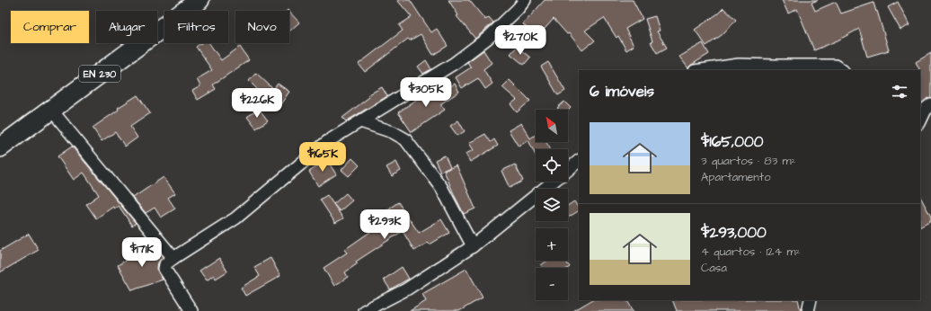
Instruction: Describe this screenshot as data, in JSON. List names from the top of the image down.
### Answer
{
  "streets": {
    "main road": ["EN 230"]
  },
  "north": "top left",
  "page": {
    "chip": [
      "Comprar",
      "Alugar",
      "Filtros",
      "Novo"
    ],
    "price": [
      "$270K",
      "$305K",
      "$226K",
      "$165K",
      "$293K",
      "$171K"
    ],
    "heading": "6 imóveis",
    "map_buttons": ["+", "−"],
    "list": [
      {
        "name": "$165,000",
        "note": "3 quartos · 83 m² · Apartamento"
      },
      {
        "name": "$293,000",
        "note": "4 quartos · 124 m² · Casa"
      }
    ]
  }
}
